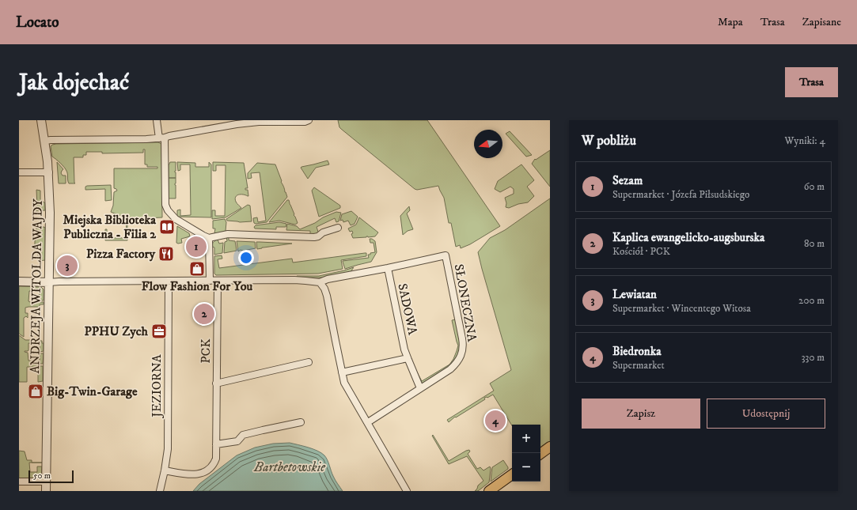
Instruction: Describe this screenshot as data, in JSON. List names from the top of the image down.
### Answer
{
  "streets": {
    "street": [
      "ANDRZEJA WITOLDA WAJDY",
      "SŁONECZNA",
      "SADOWA",
      "PCK",
      "JEZIORNA"
    ]
  },
  "crossings": [
    ["SŁONECZNA", "SADOWA"],
    ["PCK", "JEZIORNA"]
  ],
  "water": ["Bartbetowskie"],
  "places": {
    "library": ["Miejska Biblioteka Publiczna - Filia 2"],
    "restaurant": ["Pizza Factory"],
    "shop": ["Flow Fashion For You", "Big-Twin-Garage"],
    "office": ["PPHU Zych"]
  },
  "scale_bar": "50 m",
  "north": "left",
  "page": {
    "header": "Locato",
    "nav": ["Mapa", "Trasa", "Zapisane"],
    "buttons": [
      "Trasa",
      ["Zapisz", "Udostępnij"]
    ],
    "title": "Jak dojechać",
    "heading": ["W pobliżu", "Wyniki: 4"],
    "list": [
      {
        "mark": "1",
        "name": "Sezam",
        "note": "Supermarket · Józefa Piłsudskiego",
        "value": "60 m"
      },
      {
        "mark": "2",
        "name": "Kaplica ewangelicko-augsburska",
        "note": "Kościół · PCK",
        "value": "80 m"
      },
      {
        "mark": "3",
        "name": "Lewiatan",
        "note": "Supermarket · Wincentego Witosa",
        "value": "200 m"
      },
      {
        "mark": "4",
        "name": "Biedronka",
        "note": "Supermarket",
        "value": "330 m"
      }
    ],
    "pins": [
      "1",
      "3",
      "2",
      "4"
    ],
    "map_buttons": ["+", "−"],
    "scale": "50 m"
  }
}
